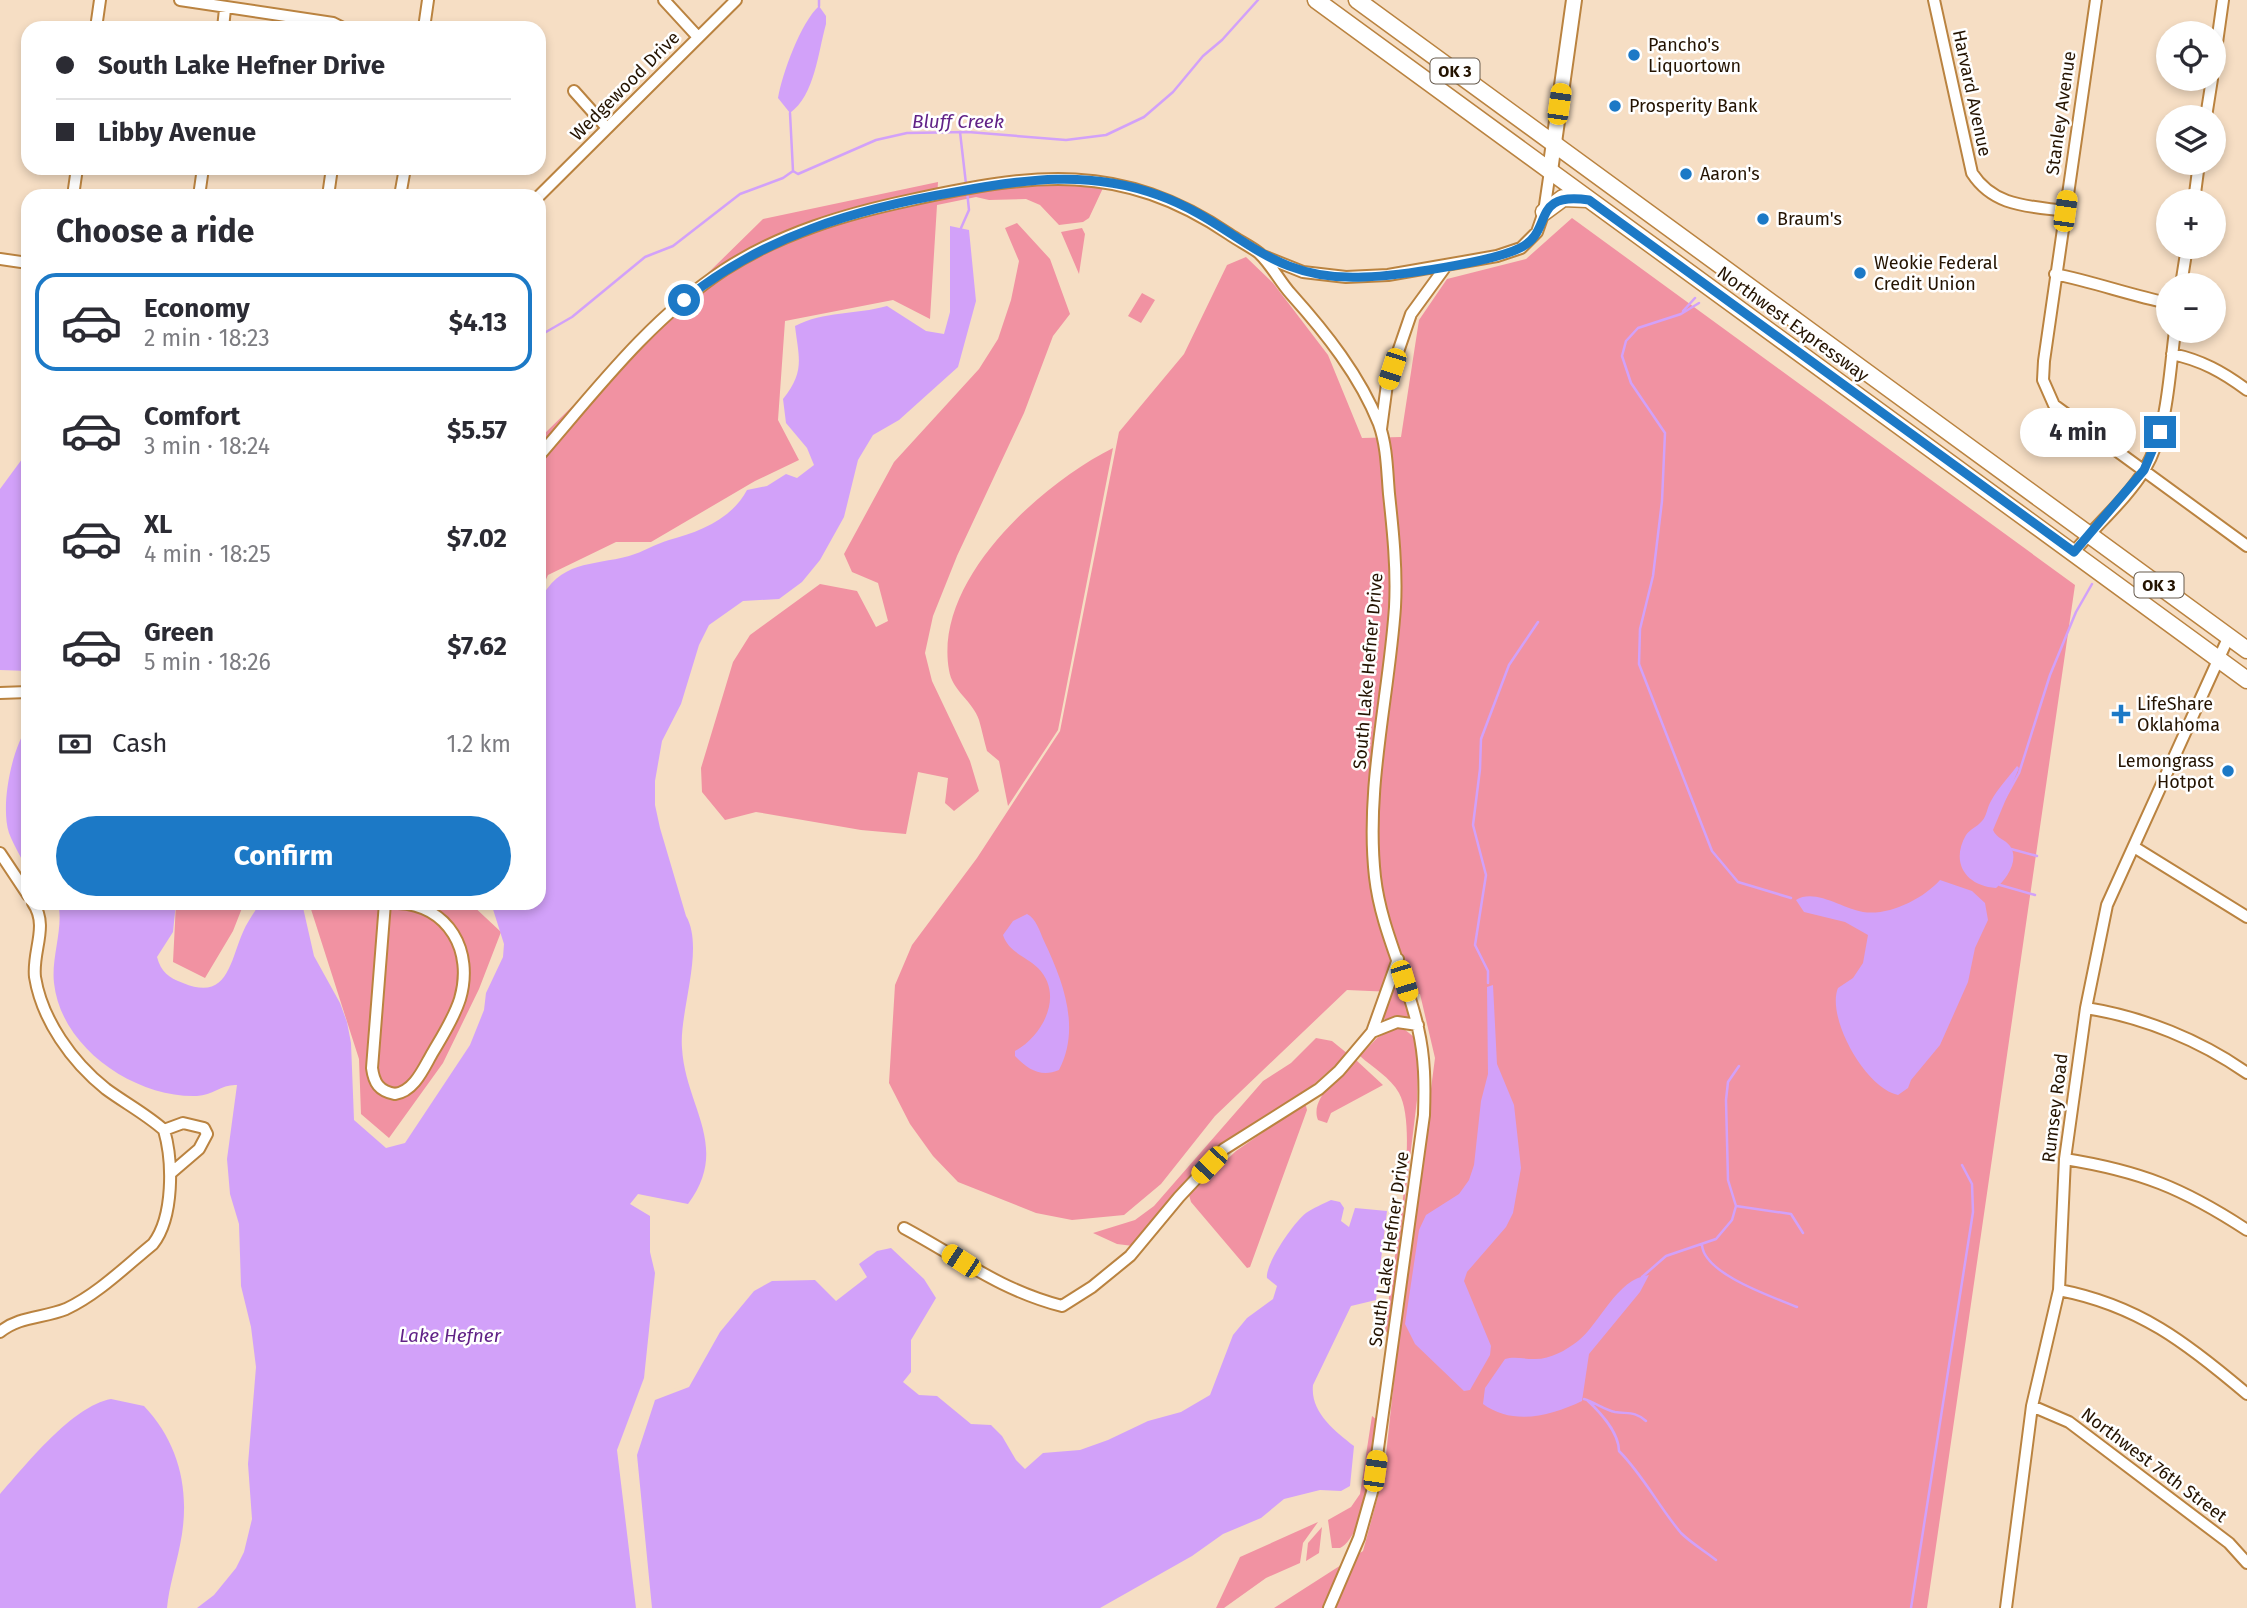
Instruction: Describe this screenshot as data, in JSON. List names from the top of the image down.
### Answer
{
  "streets": {
    "highway": ["OK 3", "Northwest Expressway"],
    "street": [
      "Wedgewood Drive",
      "Harvard Avenue",
      "Stanley Avenue",
      "South Lake Hefner Drive",
      "Rumsey Road",
      "Northwest 76th Street"
    ]
  },
  "crossings": [
    ["Harvard Avenue", "Stanley Avenue"],
    ["Northwest Expressway", "Rumsey Road"],
    ["Rumsey Road", "Northwest 76th Street"]
  ],
  "water": ["Bluff Creek", "Lake Hefner"],
  "places": {
    "other": [
      "Pancho's Liquortown",
      "Prosperity Bank",
      "Aaron's",
      "Braum's",
      "Weokie Federal Credit Union",
      "Lemongrass Hotpot"
    ],
    "health": ["LifeShare Oklahoma"]
  },
  "page": {
    "map_buttons": ["+", "−"],
    "banner": ["South Lake Hefner Drive", "Libby Avenue"],
    "heading": "Choose a ride",
    "list": [
      {
        "name": "Economy",
        "note": "2 min · 18:23",
        "value": "$4.13"
      },
      {
        "name": "Comfort",
        "note": "3 min · 18:24",
        "value": "$5.57"
      },
      {
        "name": "XL",
        "note": "4 min · 18:25",
        "value": "$7.02"
      },
      {
        "name": "Green",
        "note": "5 min · 18:26",
        "value": "$7.62"
      }
    ],
    "bubble": "4 min",
    "pay": ["Cash", "1.2 km"],
    "buttons": "Confirm"
  }
}
